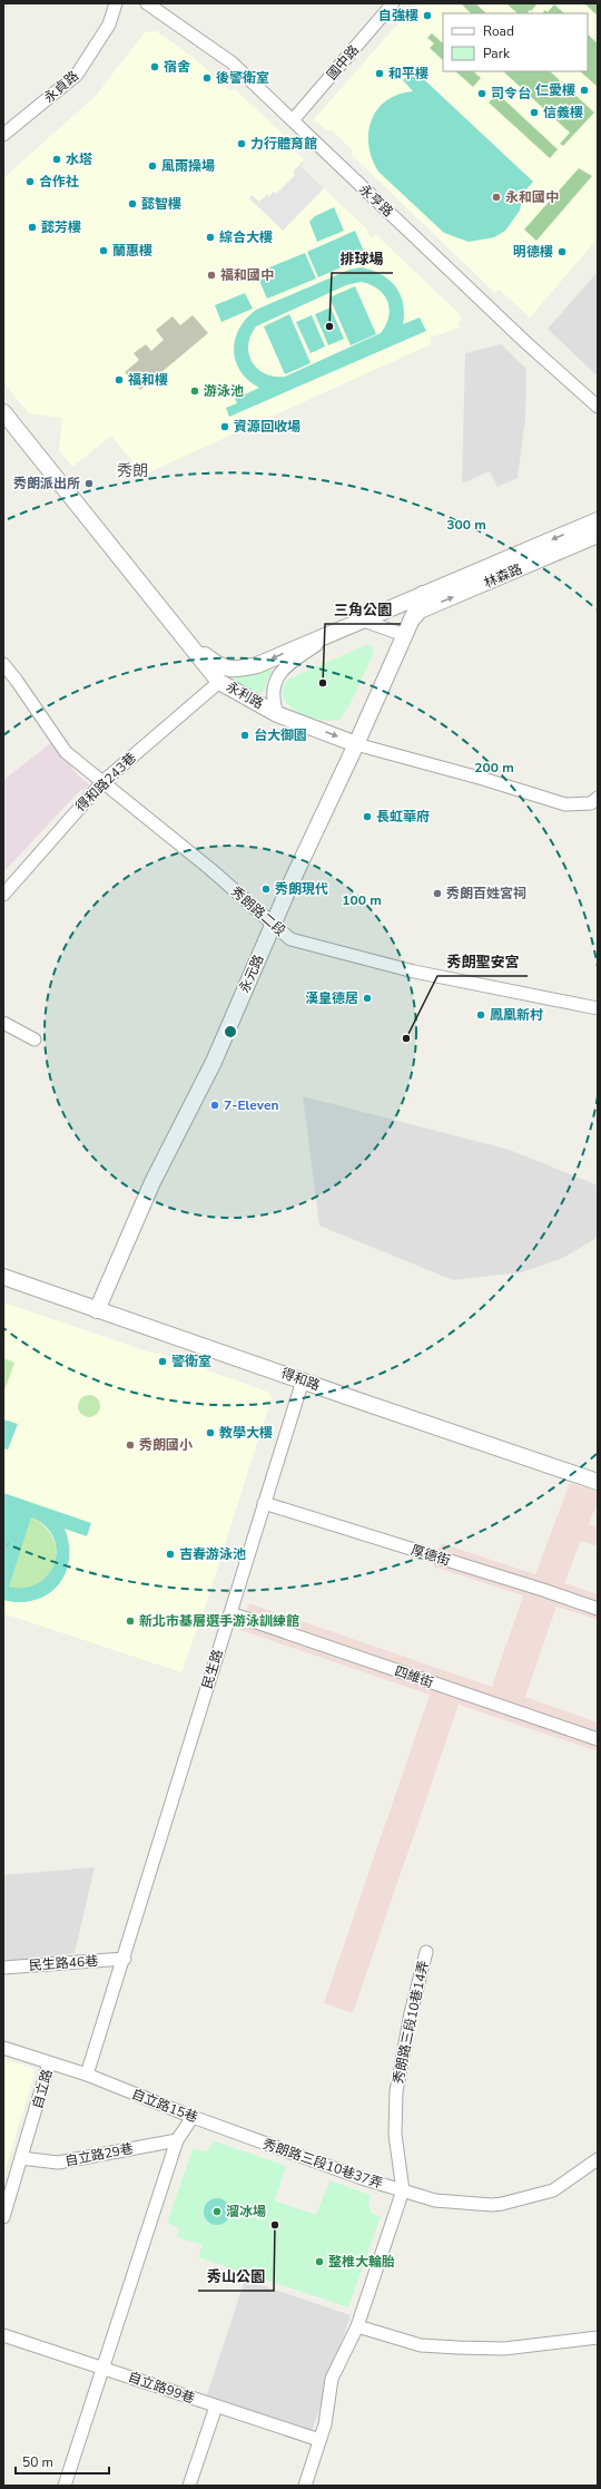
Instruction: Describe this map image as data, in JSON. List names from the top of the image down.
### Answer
{
  "streets": {
    "street": [
      "國中路",
      "永貞路",
      "永亨路",
      "林森路",
      "永利路",
      "得和路243巷",
      "秀朗路二段",
      "永元路",
      "得和路",
      "厚德街",
      "民生路",
      "四維街",
      "民生路46巷",
      "秀朗路三段10巷14弄",
      "自立路",
      "自立路15巷",
      "自立路29巷",
      "秀朗路三段10巷37弄",
      "自立路99巷"
    ]
  },
  "crossings": [
    ["國中路", "永亨路"],
    ["林森路", "永元路"],
    ["永利路", "得和路243巷"],
    ["永利路", "永元路"],
    ["得和路243巷", "秀朗路二段"],
    ["秀朗路二段", "永元路"],
    ["永元路", "得和路"],
    ["得和路", "民生路"],
    ["厚德街", "民生路"],
    ["民生路", "四維街"],
    ["民生路", "民生路46巷"],
    ["秀朗路三段10巷14弄", "秀朗路三段10巷37弄"],
    ["自立路", "自立路15巷"],
    ["自立路", "自立路29巷"],
    ["自立路15巷", "秀朗路三段10巷37弄"]
  ],
  "districts": ["秀朗"],
  "places": [
    "自強樓",
    "宿舍",
    "和平樓",
    "後警衛室",
    "仁愛樓",
    "司令台",
    "信義樓",
    "力行體育館",
    "水塔",
    "風雨操場",
    "合作社",
    "永和國中",
    "懿智樓",
    "懿芳樓",
    "綜合大樓",
    "蘭惠樓",
    "明德樓",
    "福和國中",
    "排球場",
    "福和樓",
    "游泳池",
    "資源回收場",
    "秀朗派出所",
    "三角公園",
    "台大御園",
    "長虹華府",
    "秀朗現代",
    "秀朗百姓宮祠",
    "漢皇德居",
    "鳳凰新村",
    "秀朗聖安宮",
    "7-Eleven",
    "警衛室",
    "教學大樓",
    "秀朗國小",
    "吉春游泳池",
    "新北市基層選手游泳訓練館",
    "溜冰場",
    "秀山公園",
    "整椎大輪胎"
  ],
  "legend": ["Road", "Park"],
  "scale_bar": "50 m",
  "rings": ["300 m", "200 m", "100 m"]
}
